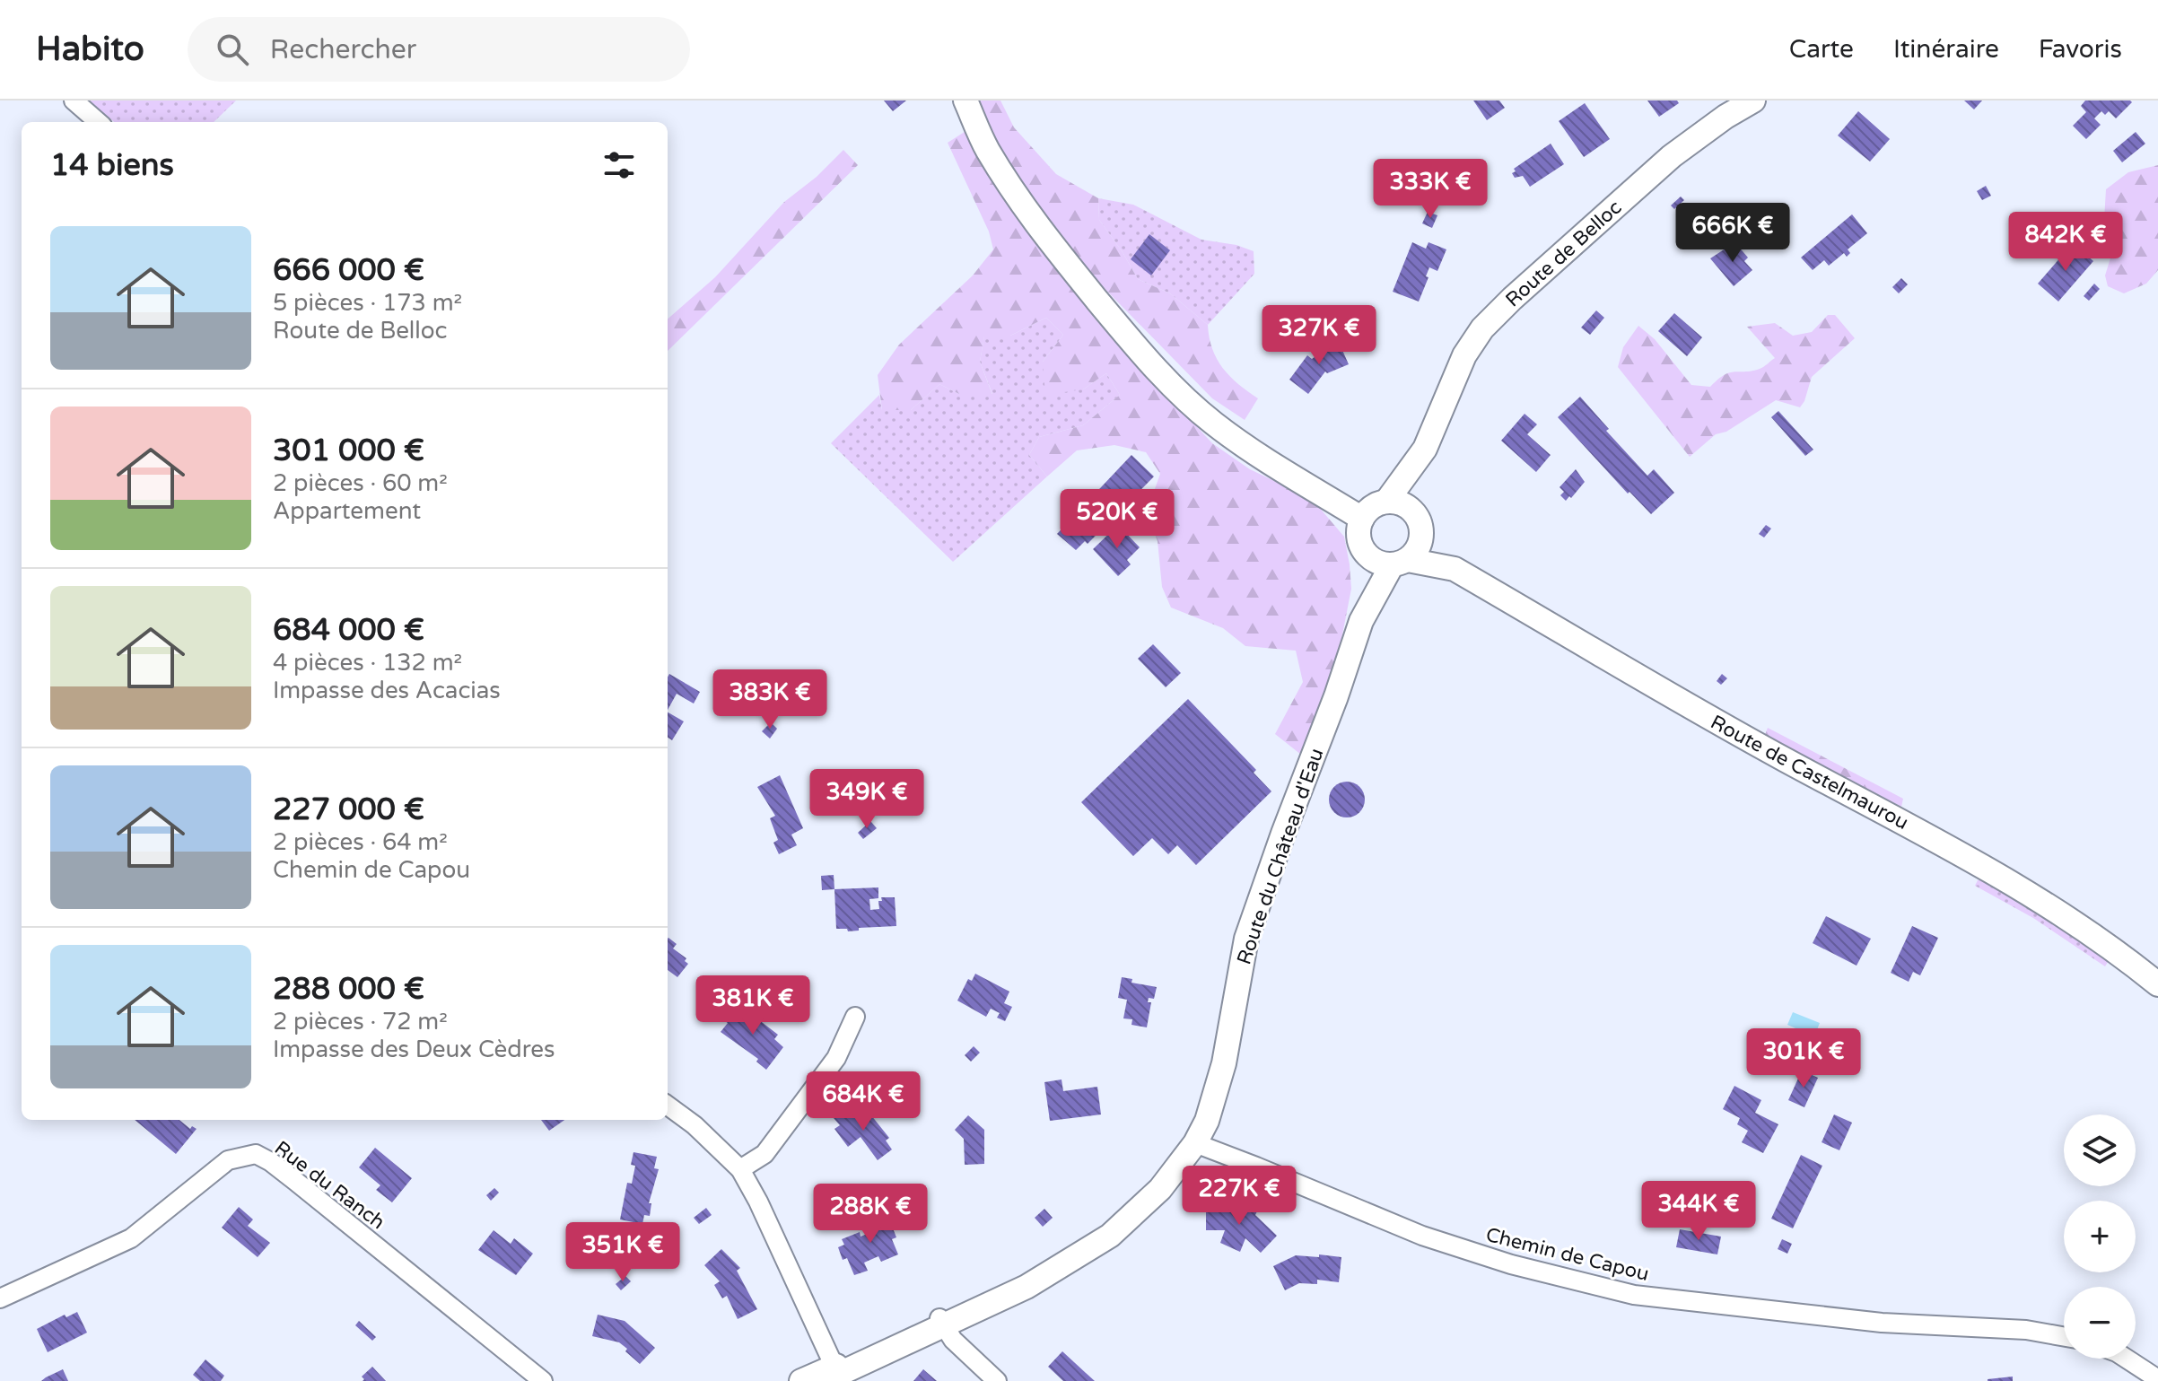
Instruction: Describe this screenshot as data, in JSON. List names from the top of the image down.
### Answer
{
  "streets": {
    "street": [
      "Route de Belloc",
      "Route de Castelmaurou",
      "Route du Château d'Eau",
      "Rue du Ranch",
      "Chemin de Capou"
    ]
  },
  "crossings": [
    ["Route de Belloc", "Route de Castelmaurou"],
    ["Route de Belloc", "Route du Château d'Eau"],
    ["Route de Castelmaurou", "Route du Château d'Eau"],
    ["Route du Château d'Eau", "Chemin de Capou"]
  ],
  "page": {
    "header": "Habito",
    "search": "Rechercher",
    "nav": ["Carte", "Itinéraire", "Favoris"],
    "heading": "14 biens",
    "price": [
      "333K €",
      "666K €",
      "842K €",
      "327K €",
      "520K €",
      "383K €",
      "349K €",
      "381K €",
      "301K €",
      "684K €",
      "227K €",
      "344K €",
      "288K €",
      "351K €"
    ],
    "list": [
      {
        "name": "666 000 €",
        "note": "5 pièces · 173 m² · Route de Belloc"
      },
      {
        "name": "301 000 €",
        "note": "2 pièces · 60 m² · Appartement"
      },
      {
        "name": "684 000 €",
        "note": "4 pièces · 132 m² · Impasse des Acacias"
      },
      {
        "name": "227 000 €",
        "note": "2 pièces · 64 m² · Chemin de Capou"
      },
      {
        "name": "288 000 €",
        "note": "2 pièces · 72 m² · Impasse des Deux Cèdres"
      }
    ],
    "map_buttons": ["+", "−"]
  }
}
